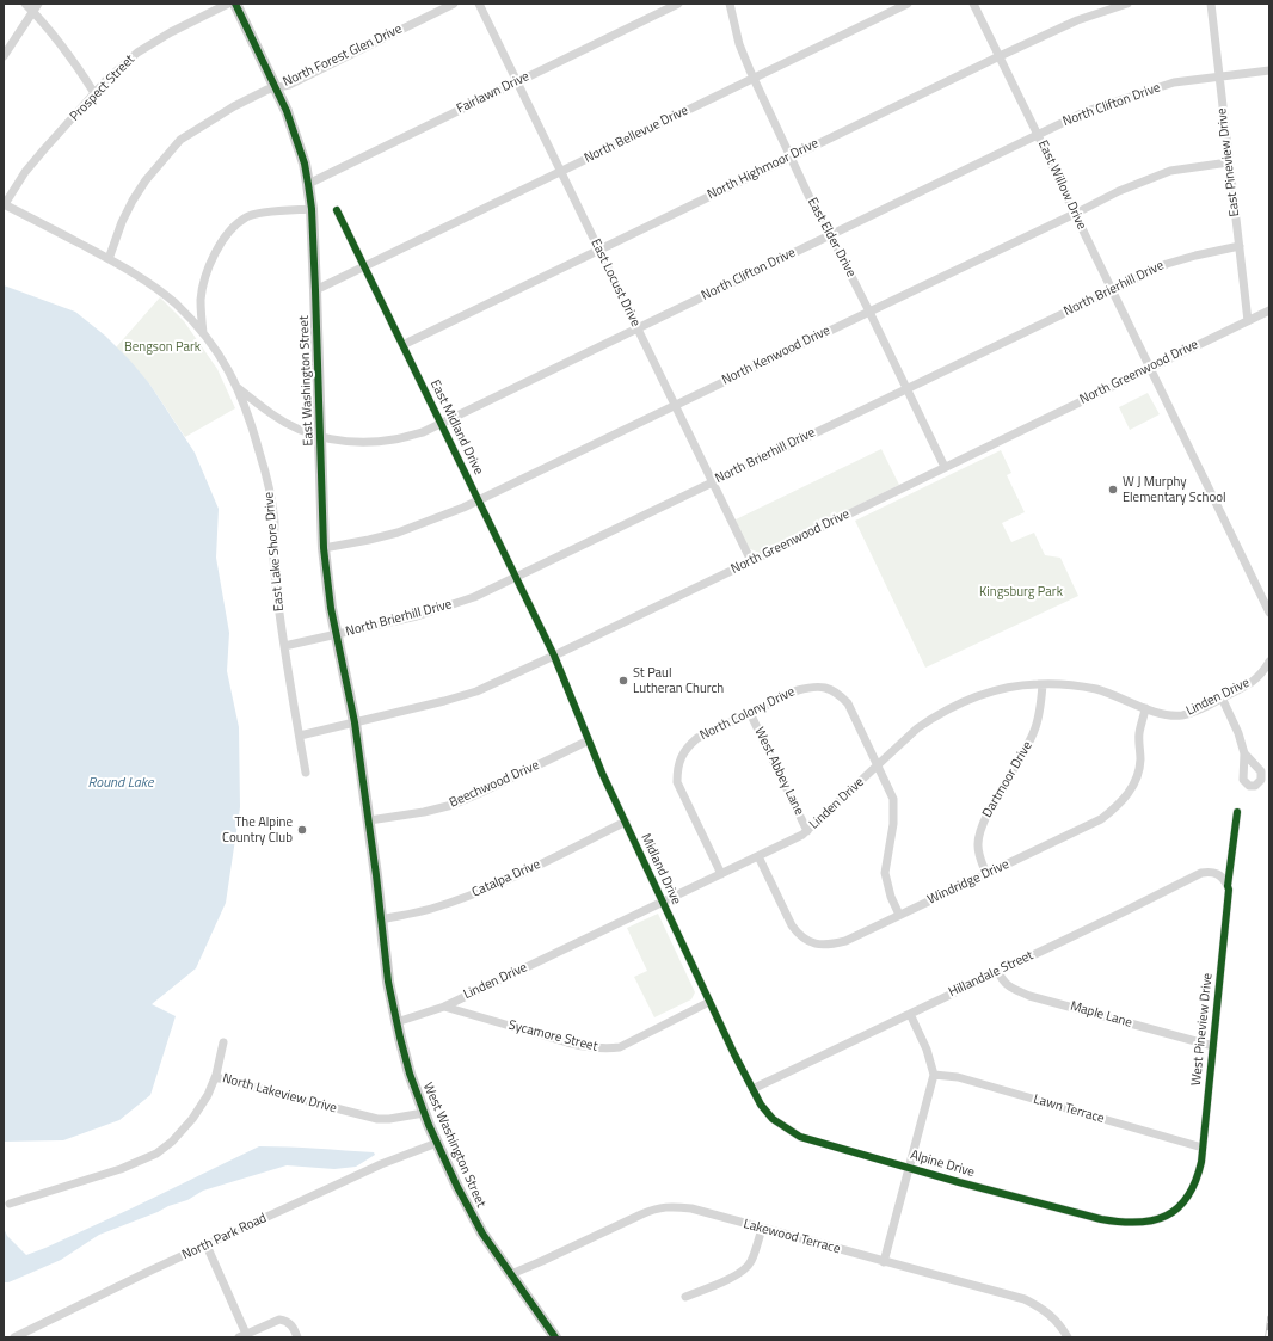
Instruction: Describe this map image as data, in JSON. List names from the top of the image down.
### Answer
{
  "streets": {
    "main road": ["East Washington Street", "West Washington Street"],
    "street": [
      "North Forest Glen Drive",
      "Prospect Street",
      "Fairlawn Drive",
      "North Clifton Drive",
      "North Bellevue Drive",
      "East Pineview Drive",
      "North Highmoor Drive",
      "East Willow Drive",
      "East Elder Drive",
      "East Locust Drive",
      "North Brierhill Drive",
      "North Kenwood Drive",
      "North Greenwood Drive",
      "East Midland Drive",
      "East Lake Shore Drive",
      "Linden Drive",
      "North Colony Drive",
      "West Abbey Lane",
      "Dartmoor Drive",
      "Beechwood Drive",
      "Midland Drive",
      "Catalpa Drive",
      "Windridge Drive",
      "Hillandale Street",
      "Maple Lane",
      "West Pineview Drive",
      "Sycamore Street",
      "North Lakeview Drive",
      "Lawn Terrace",
      "Alpine Drive",
      "North Park Road",
      "Lakewood Terrace"
    ]
  },
  "crossings": [
    ["North Forest Glen Drive", "East Washington Street"],
    ["North Forest Glen Drive", "East Lake Shore Drive"],
    ["Prospect Street", "East Lake Shore Drive"],
    ["Fairlawn Drive", "East Locust Drive"],
    ["Fairlawn Drive", "East Washington Street"],
    ["North Clifton Drive", "East Pineview Drive"],
    ["North Clifton Drive", "East Willow Drive"],
    ["North Clifton Drive", "East Elder Drive"],
    ["North Clifton Drive", "East Locust Drive"],
    ["North Clifton Drive", "East Washington Street"],
    ["North Clifton Drive", "East Midland Drive"],
    ["North Clifton Drive", "East Lake Shore Drive"],
    ["North Bellevue Drive", "East Elder Drive"],
    ["North Bellevue Drive", "East Locust Drive"],
    ["North Bellevue Drive", "East Washington Street"],
    ["North Bellevue Drive", "East Midland Drive"],
    ["East Pineview Drive", "North Brierhill Drive"],
    ["East Pineview Drive", "North Kenwood Drive"],
    ["East Pineview Drive", "North Greenwood Drive"],
    ["North Highmoor Drive", "East Willow Drive"],
    ["North Highmoor Drive", "East Elder Drive"],
    ["North Highmoor Drive", "East Locust Drive"],
    ["North Highmoor Drive", "East Midland Drive"],
    ["East Willow Drive", "North Brierhill Drive"],
    ["East Willow Drive", "North Kenwood Drive"],
    ["East Willow Drive", "North Greenwood Drive"],
    ["East Elder Drive", "North Brierhill Drive"],
    ["East Elder Drive", "North Kenwood Drive"],
    ["East Elder Drive", "North Greenwood Drive"],
    ["East Locust Drive", "North Brierhill Drive"],
    ["East Locust Drive", "North Kenwood Drive"],
    ["East Locust Drive", "North Greenwood Drive"],
    ["North Brierhill Drive", "East Washington Street"],
    ["North Brierhill Drive", "East Midland Drive"],
    ["North Brierhill Drive", "East Lake Shore Drive"],
    ["North Kenwood Drive", "East Washington Street"],
    ["North Kenwood Drive", "East Midland Drive"],
    ["North Greenwood Drive", "East Washington Street"],
    ["North Greenwood Drive", "East Midland Drive"],
    ["North Greenwood Drive", "East Lake Shore Drive"],
    ["North Greenwood Drive", "Midland Drive"],
    ["East Washington Street", "West Washington Street"],
    ["East Midland Drive", "Midland Drive"],
    ["Linden Drive", "North Colony Drive"],
    ["Linden Drive", "West Abbey Lane"],
    ["Linden Drive", "Dartmoor Drive"],
    ["Linden Drive", "Midland Drive"],
    ["Linden Drive", "Windridge Drive"],
    ["Linden Drive", "Sycamore Street"],
    ["Linden Drive", "West Washington Street"],
    ["North Colony Drive", "West Abbey Lane"],
    ["North Colony Drive", "Windridge Drive"],
    ["Dartmoor Drive", "Windridge Drive"],
    ["Beechwood Drive", "Midland Drive"],
    ["Beechwood Drive", "West Washington Street"],
    ["Midland Drive", "Catalpa Drive"],
    ["Midland Drive", "Hillandale Street"],
    ["Midland Drive", "Sycamore Street"],
    ["Midland Drive", "Alpine Drive"],
    ["Catalpa Drive", "West Washington Street"],
    ["Hillandale Street", "Maple Lane"],
    ["Hillandale Street", "West Pineview Drive"],
    ["Hillandale Street", "Alpine Drive"],
    ["Maple Lane", "West Pineview Drive"],
    ["West Pineview Drive", "Lawn Terrace"],
    ["West Pineview Drive", "Alpine Drive"],
    ["North Lakeview Drive", "West Washington Street"],
    ["West Washington Street", "North Park Road"],
    ["West Washington Street", "Lakewood Terrace"]
  ],
  "water": ["Round Lake"],
  "parks": ["Bengson Park", "Kingsburg Park"],
  "places": ["W J Murphy Elementary School", "St Paul Lutheran Church", "The Alpine Country Club"]
}
